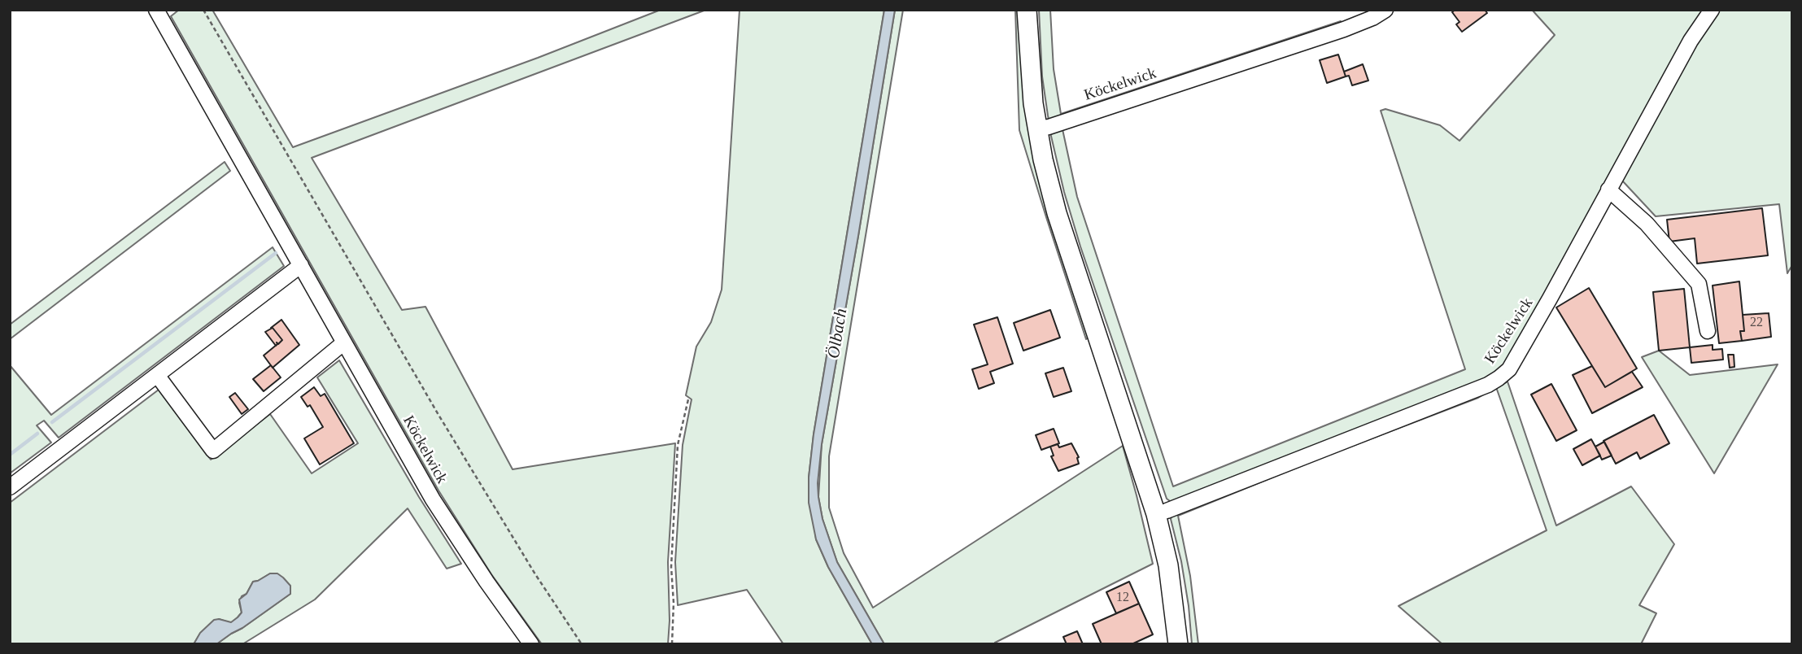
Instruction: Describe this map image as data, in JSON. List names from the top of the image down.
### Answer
{
  "streets": {
    "street": ["Köckelwick"]
  },
  "water": ["Ölbach"],
  "house_numbers": ["22", "12"]
}
